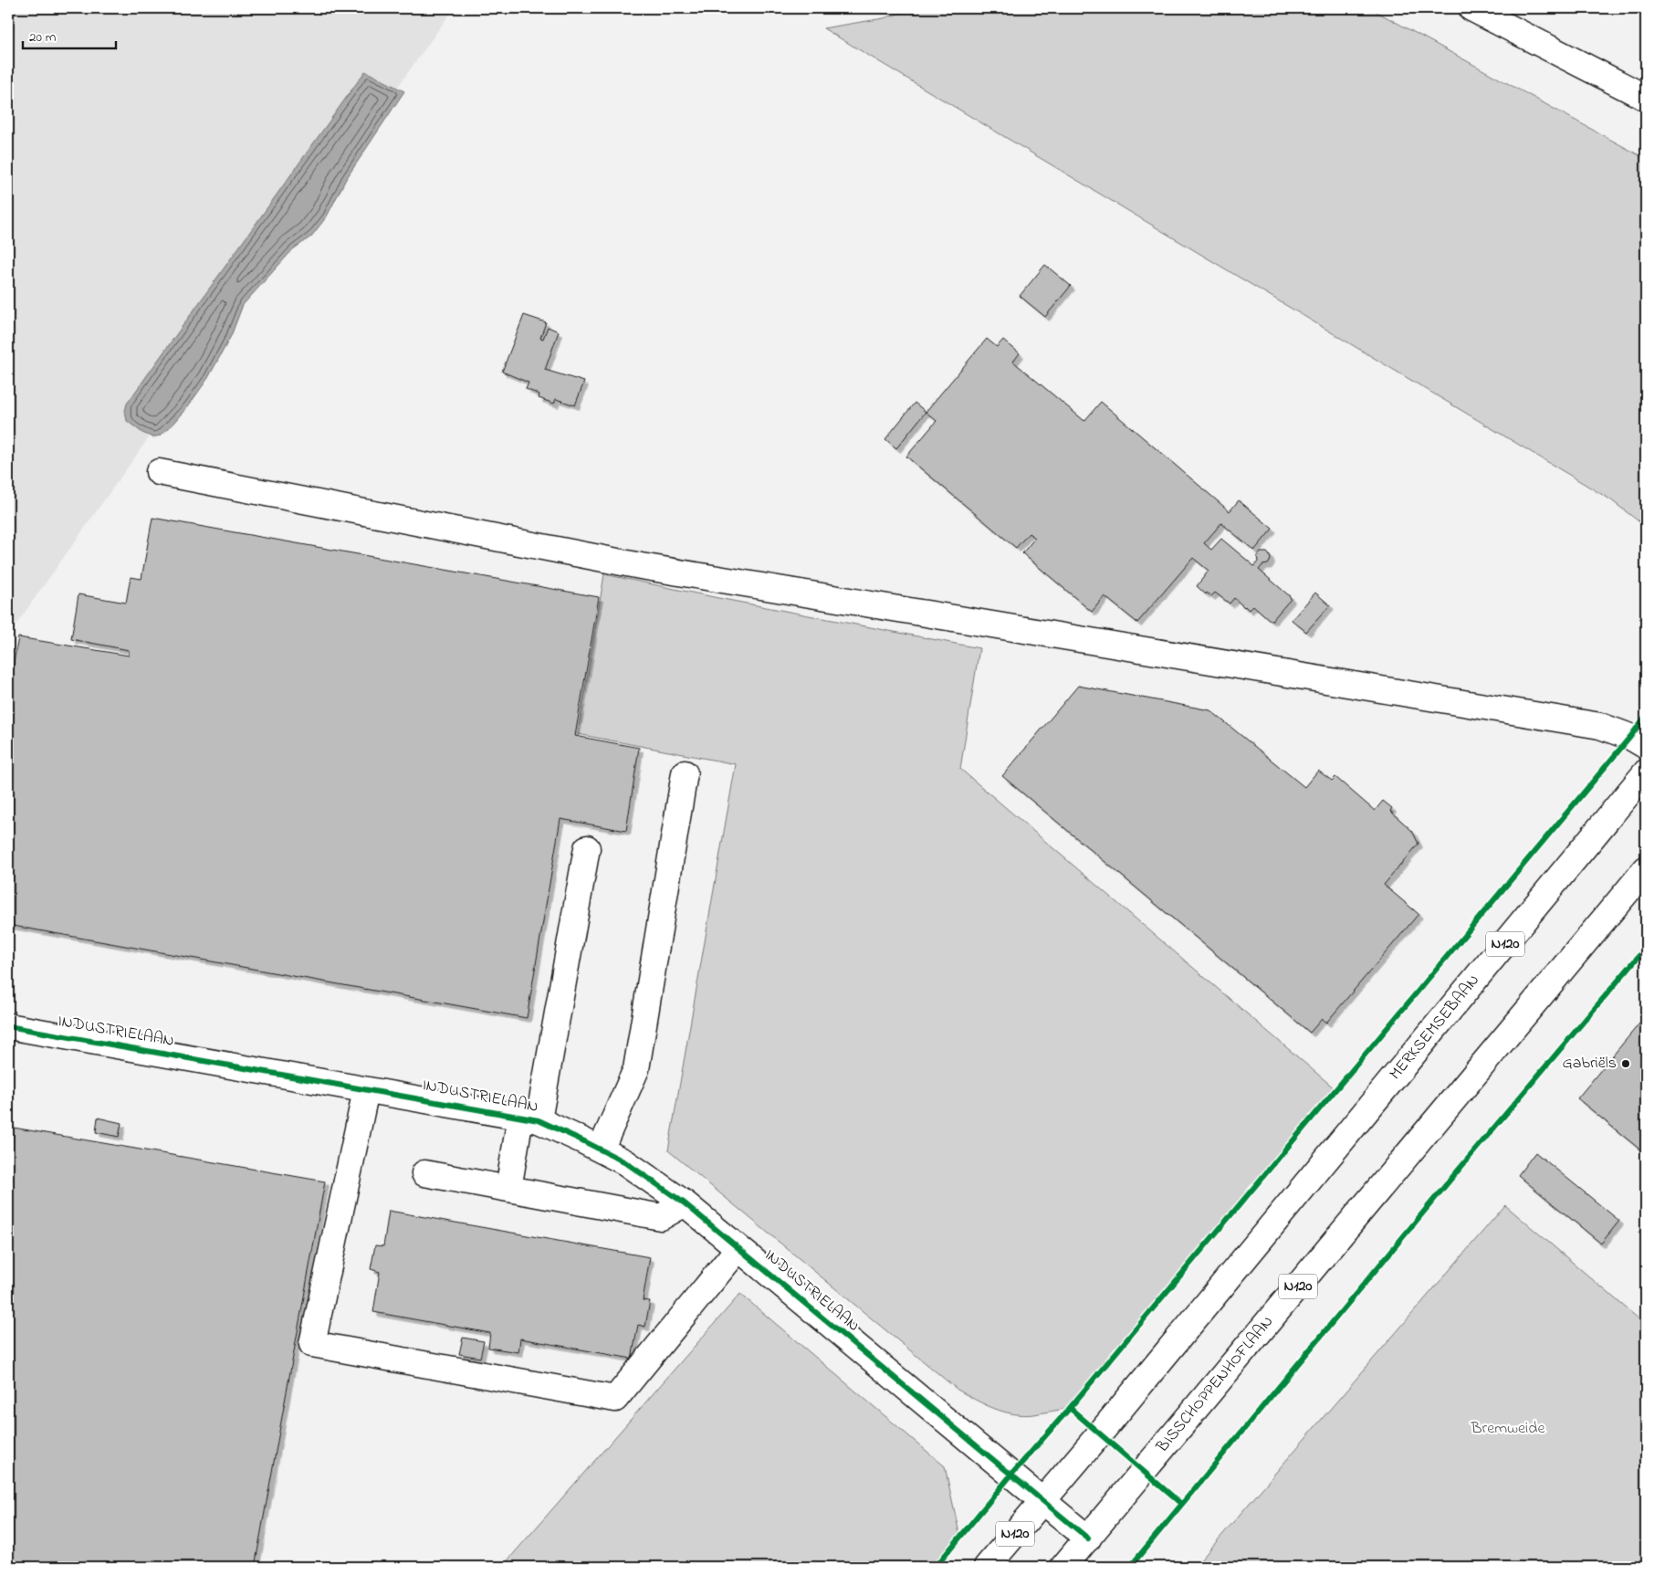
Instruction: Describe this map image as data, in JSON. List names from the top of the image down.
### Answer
{
  "streets": {
    "main road": [
      "N120",
      "MERKSEMSEBAAN",
      "INDUSTRIELAAN",
      "BISSCHOPPENHOFLAAN"
    ]
  },
  "crossings": [
    ["N120", "MERKSEMSEBAAN"],
    ["N120", "INDUSTRIELAAN"],
    ["MERKSEMSEBAAN", "INDUSTRIELAAN"],
    ["INDUSTRIELAAN", "BISSCHOPPENHOFLAAN"]
  ],
  "parks": ["Bremweide"],
  "places": ["Gabriëls"],
  "scale_bar": "20 m"
}
